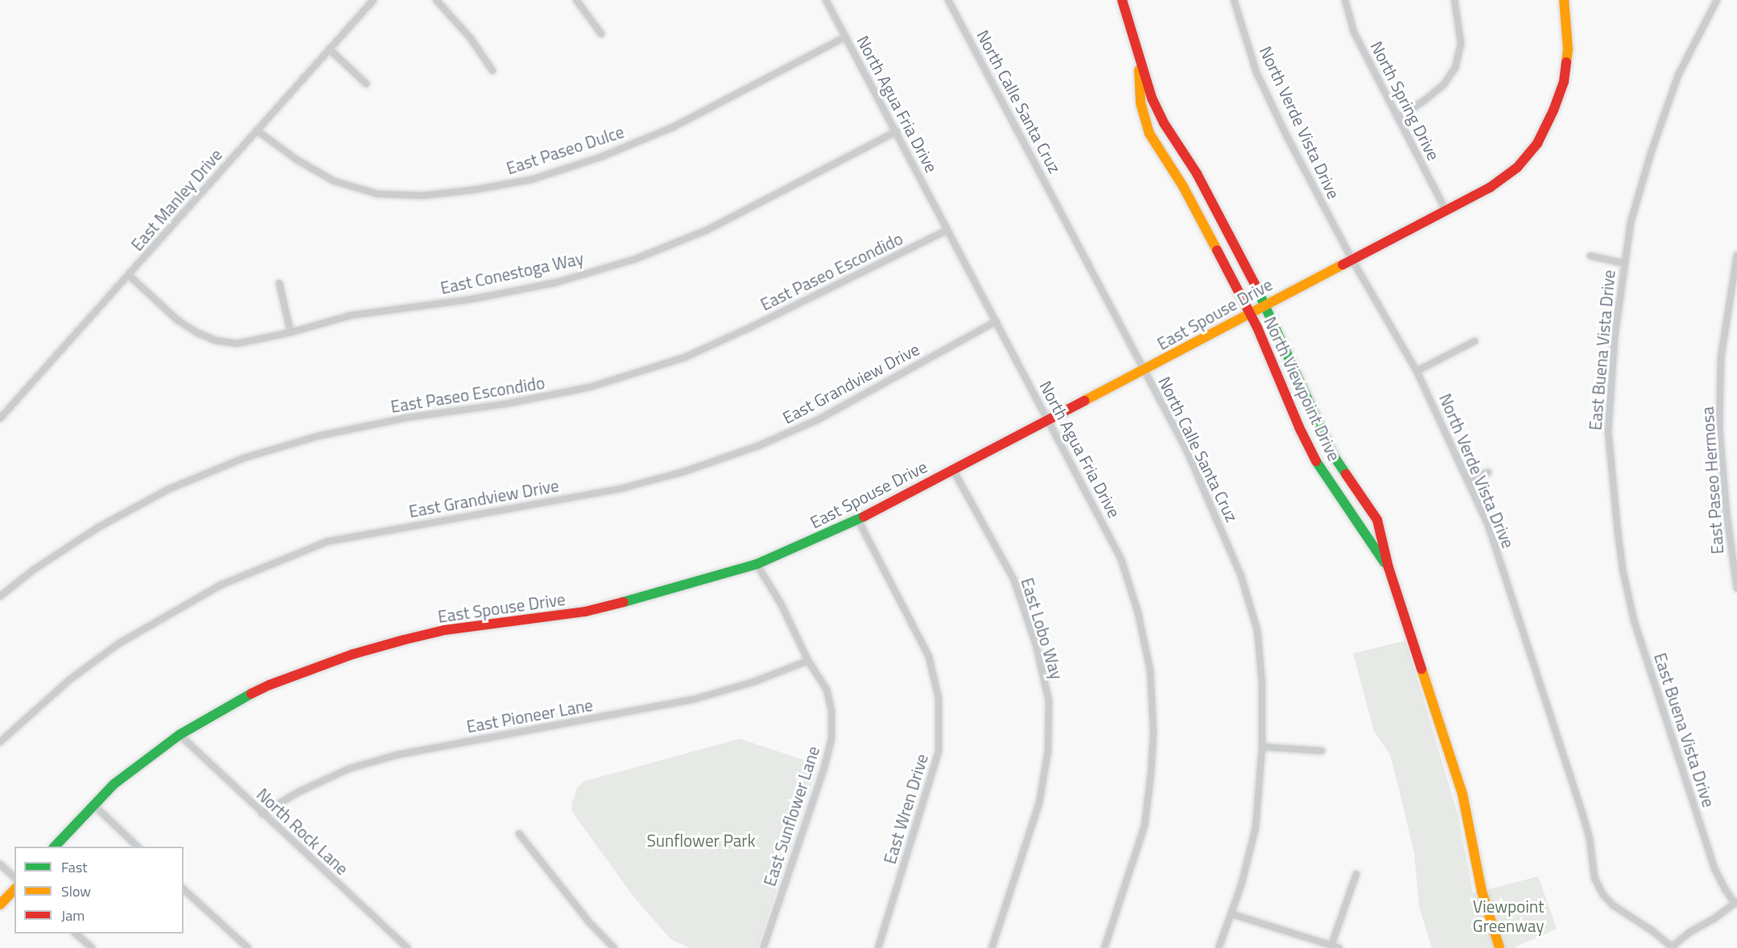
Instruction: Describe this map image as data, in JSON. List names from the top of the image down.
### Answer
{
  "streets": {
    "main road": ["East Spouse Drive", "North Viewpoint Drive"],
    "street": [
      "North Spring Drive",
      "North Calle Santa Cruz",
      "North Agua Fria Drive",
      "North Verde Vista Drive",
      "East Paseo Dulce",
      "East Manley Drive",
      "East Paseo Escondido",
      "East Conestoga Way",
      "East Buena Vista Drive",
      "East Grandview Drive",
      "East Paseo Hermosa",
      "East Lobo Way",
      "East Pioneer Lane",
      "East Wren Drive",
      "East Sunflower Lane",
      "North Rock Lane"
    ]
  },
  "crossings": [
    ["North Spring Drive", "East Spouse Drive"],
    ["North Calle Santa Cruz", "East Spouse Drive"],
    ["North Agua Fria Drive", "East Paseo Dulce"],
    ["North Agua Fria Drive", "East Paseo Escondido"],
    ["North Agua Fria Drive", "East Conestoga Way"],
    ["North Agua Fria Drive", "East Spouse Drive"],
    ["North Agua Fria Drive", "East Grandview Drive"],
    ["North Verde Vista Drive", "East Spouse Drive"],
    ["East Paseo Dulce", "East Manley Drive"],
    ["East Manley Drive", "East Conestoga Way"],
    ["East Spouse Drive", "North Viewpoint Drive"],
    ["East Spouse Drive", "East Lobo Way"],
    ["East Spouse Drive", "East Wren Drive"],
    ["East Spouse Drive", "East Sunflower Lane"],
    ["East Spouse Drive", "North Rock Lane"],
    ["East Pioneer Lane", "East Sunflower Lane"],
    ["East Pioneer Lane", "North Rock Lane"]
  ],
  "parks": ["Sunflower Park", "Viewpoint Greenway"],
  "legend": ["Fast", "Slow", "Jam"]
}
